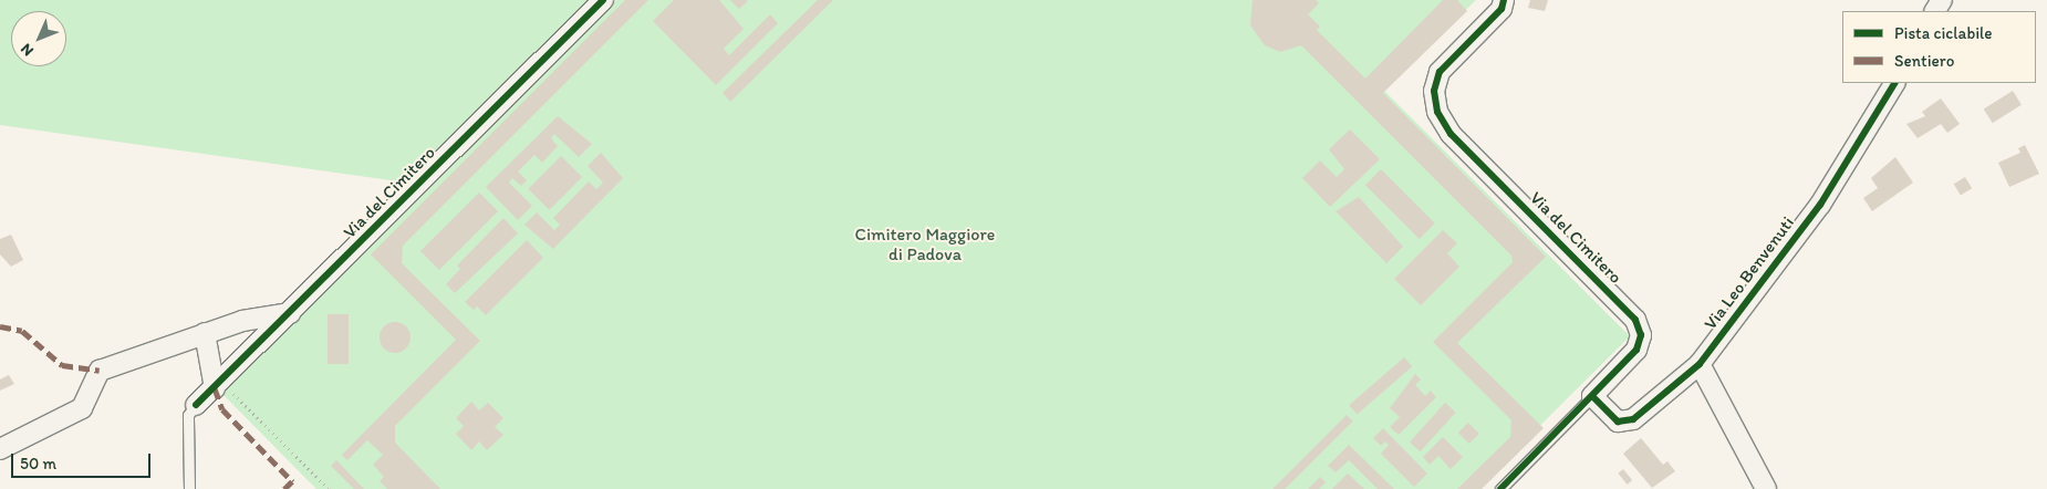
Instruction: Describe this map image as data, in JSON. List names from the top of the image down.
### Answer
{
  "streets": {
    "street": ["Via del Cimitero", "Via Leo Benvenuti"]
  },
  "crossings": [
    ["Via del Cimitero", "Via Leo Benvenuti"]
  ],
  "parks": ["Cimitero Maggiore di Padova"],
  "legend": ["Pista ciclabile", "Sentiero"],
  "scale_bar": "50 m",
  "north": "bottom left"
}
